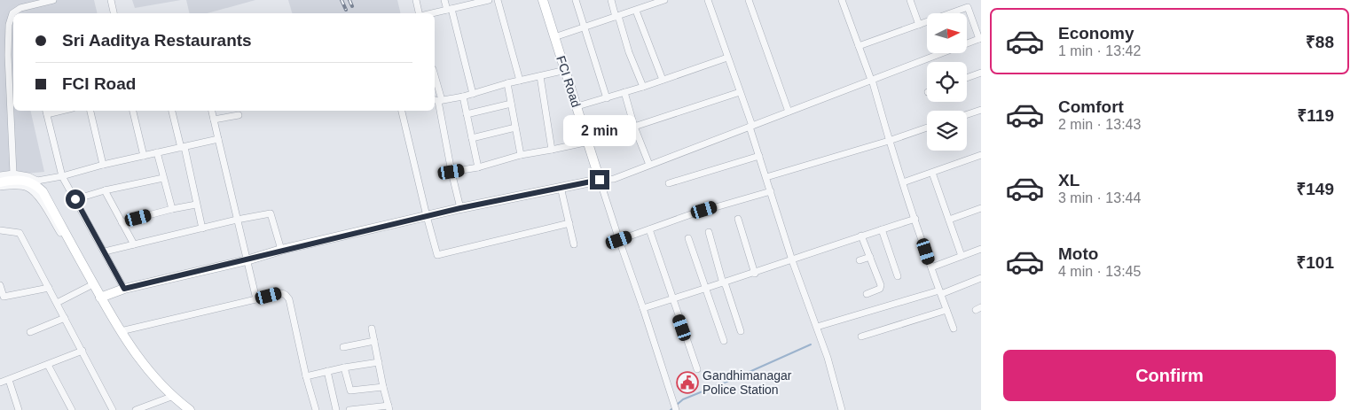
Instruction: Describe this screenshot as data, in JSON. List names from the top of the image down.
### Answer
{
  "streets": {
    "street": ["FCI Road"]
  },
  "places": {
    "public building": ["Gandhimanagar Police Station"]
  },
  "north": "right",
  "page": {
    "list": [
      {
        "name": "Economy",
        "note": "1 min · 13:42",
        "value": "₹88"
      },
      {
        "name": "Comfort",
        "note": "2 min · 13:43",
        "value": "₹119"
      },
      {
        "name": "XL",
        "note": "3 min · 13:44",
        "value": "₹149"
      },
      {
        "name": "Moto",
        "note": "4 min · 13:45",
        "value": "₹101"
      }
    ],
    "banner": ["Sri Aaditya Restaurants", "FCI Road"],
    "bubble": "2 min",
    "buttons": "Confirm"
  }
}
